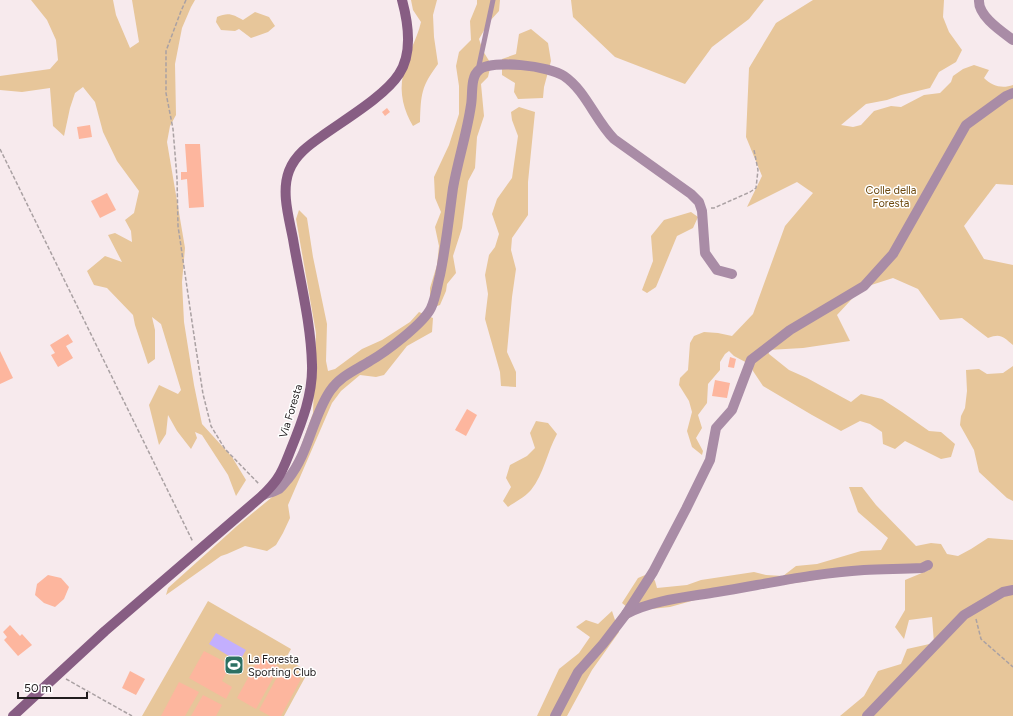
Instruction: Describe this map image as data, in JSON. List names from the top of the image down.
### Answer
{
  "streets": {
    "main road": ["Via Foresta"]
  },
  "parks": ["Colle della Foresta"],
  "places": {
    "sports": ["La Foresta Sporting Club"]
  },
  "scale_bar": "50 m"
}
